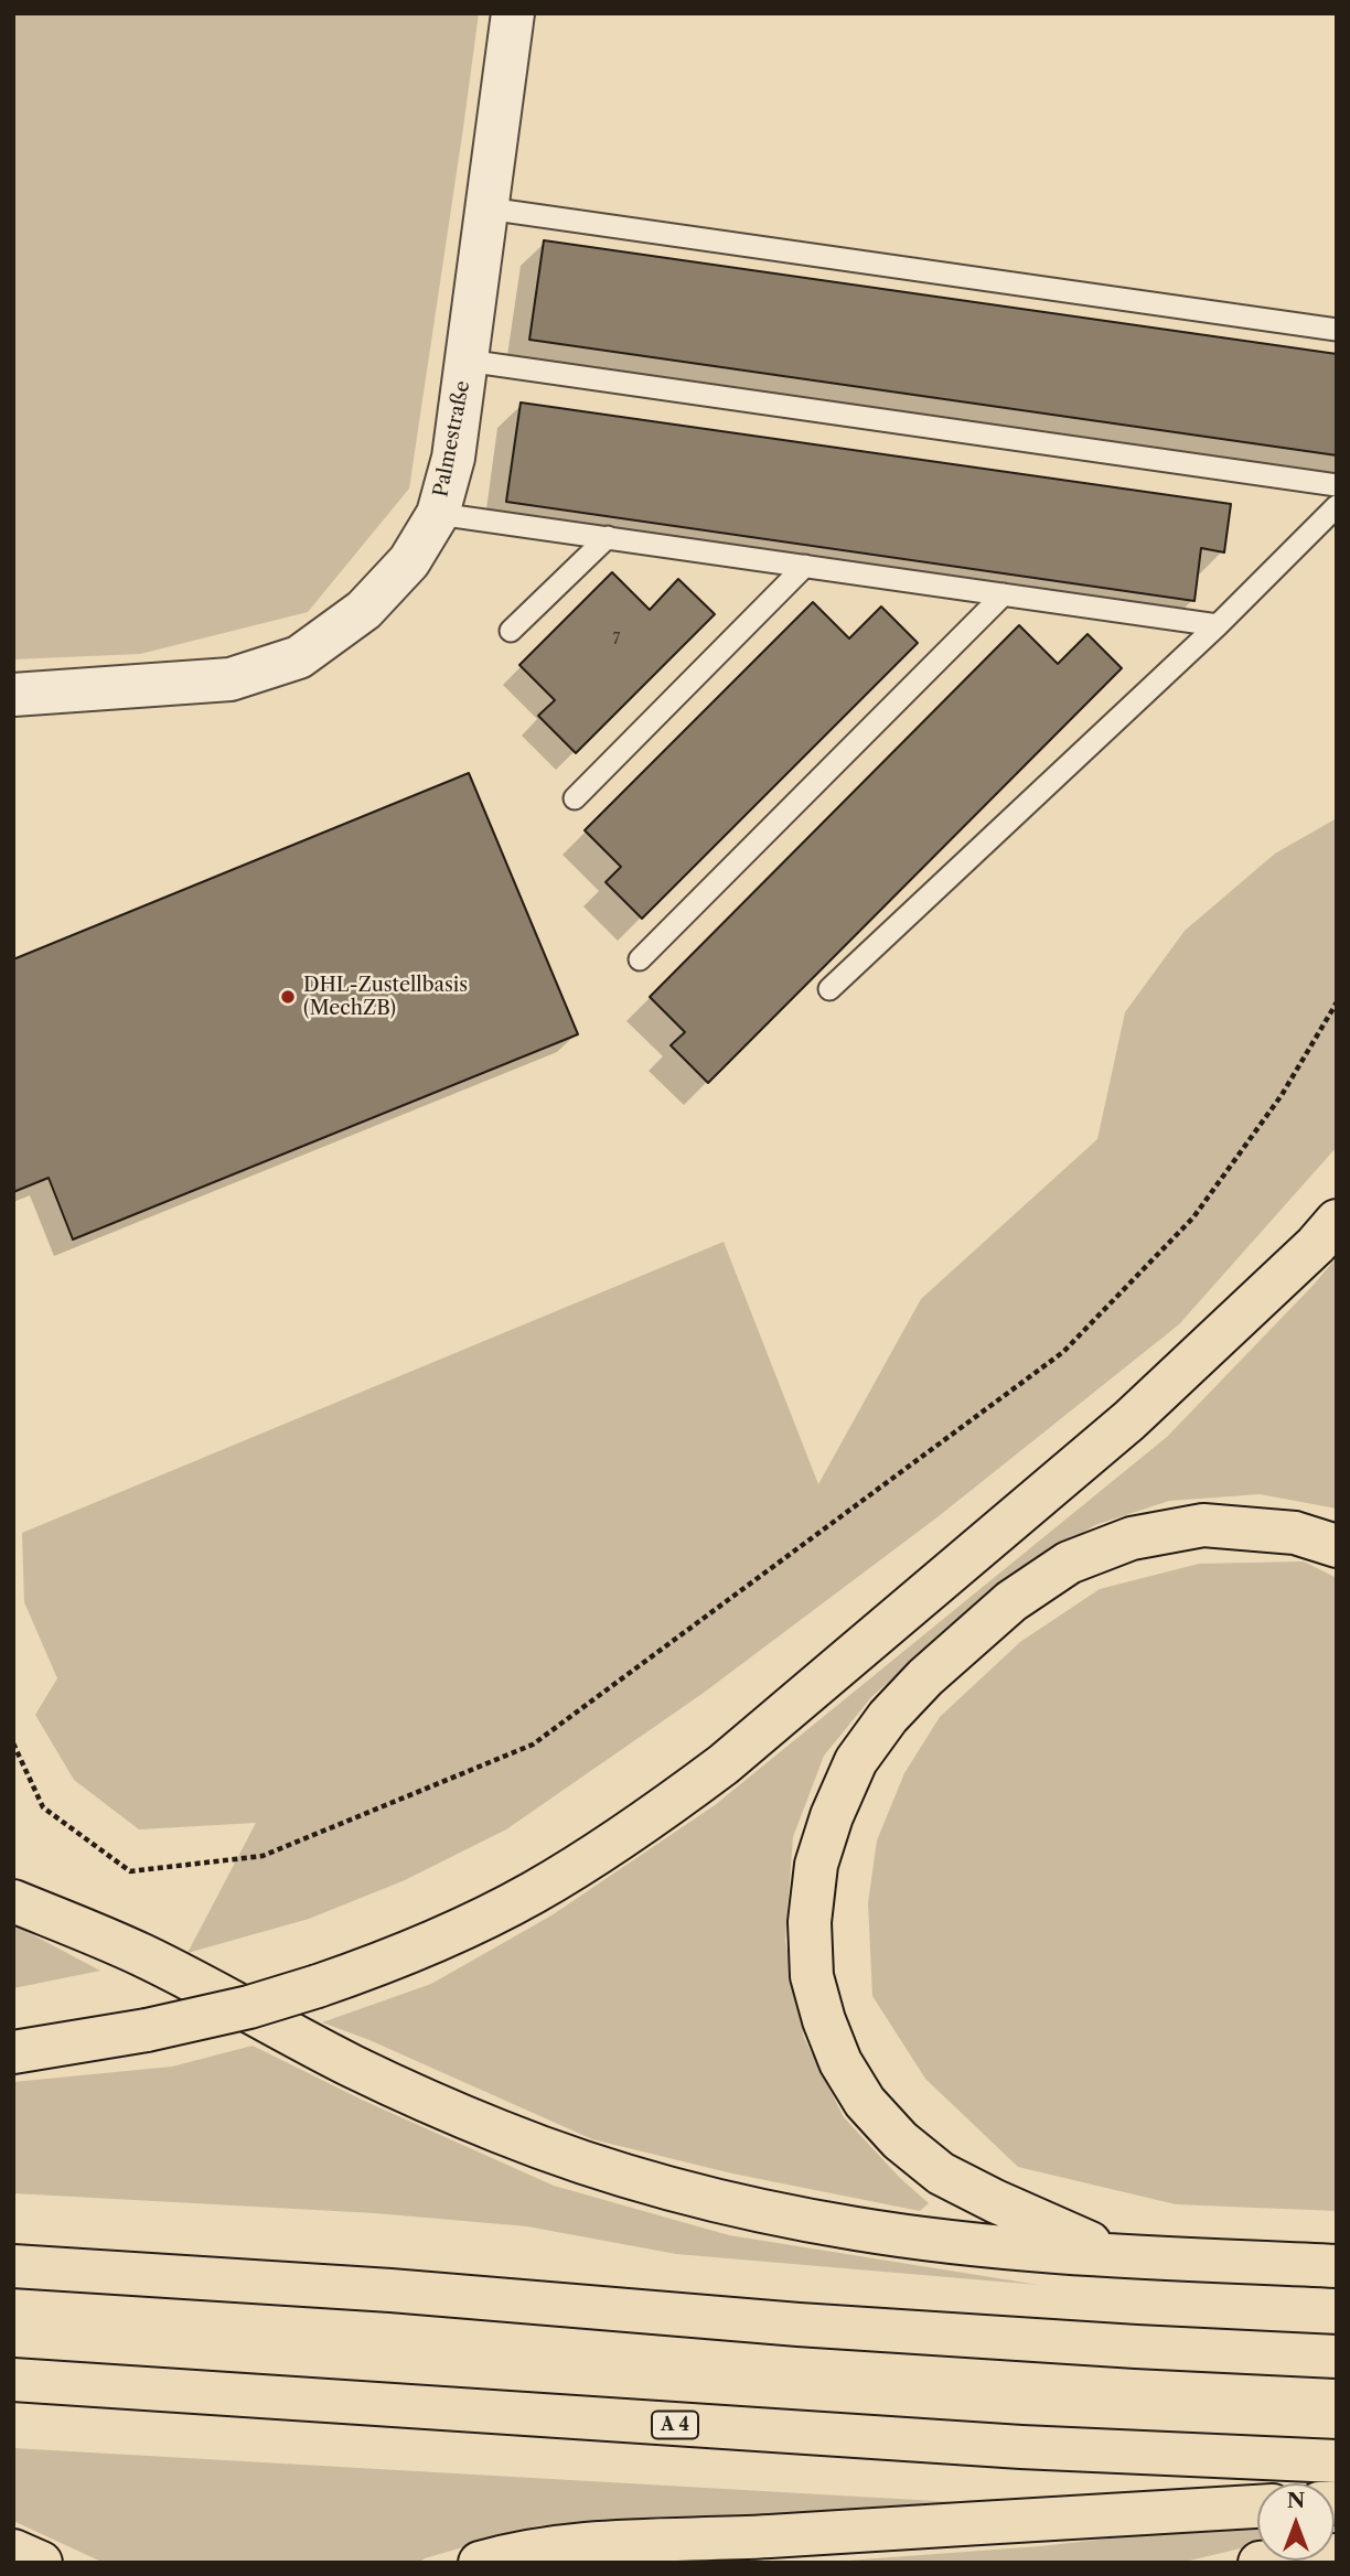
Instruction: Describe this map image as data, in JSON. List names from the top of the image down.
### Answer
{
  "streets": {
    "highway": ["A 4"],
    "street": ["Palmestraße"]
  },
  "places": ["DHL-Zustellbasis (MechZB)"],
  "house_numbers": ["7"],
  "north": "top"
}
